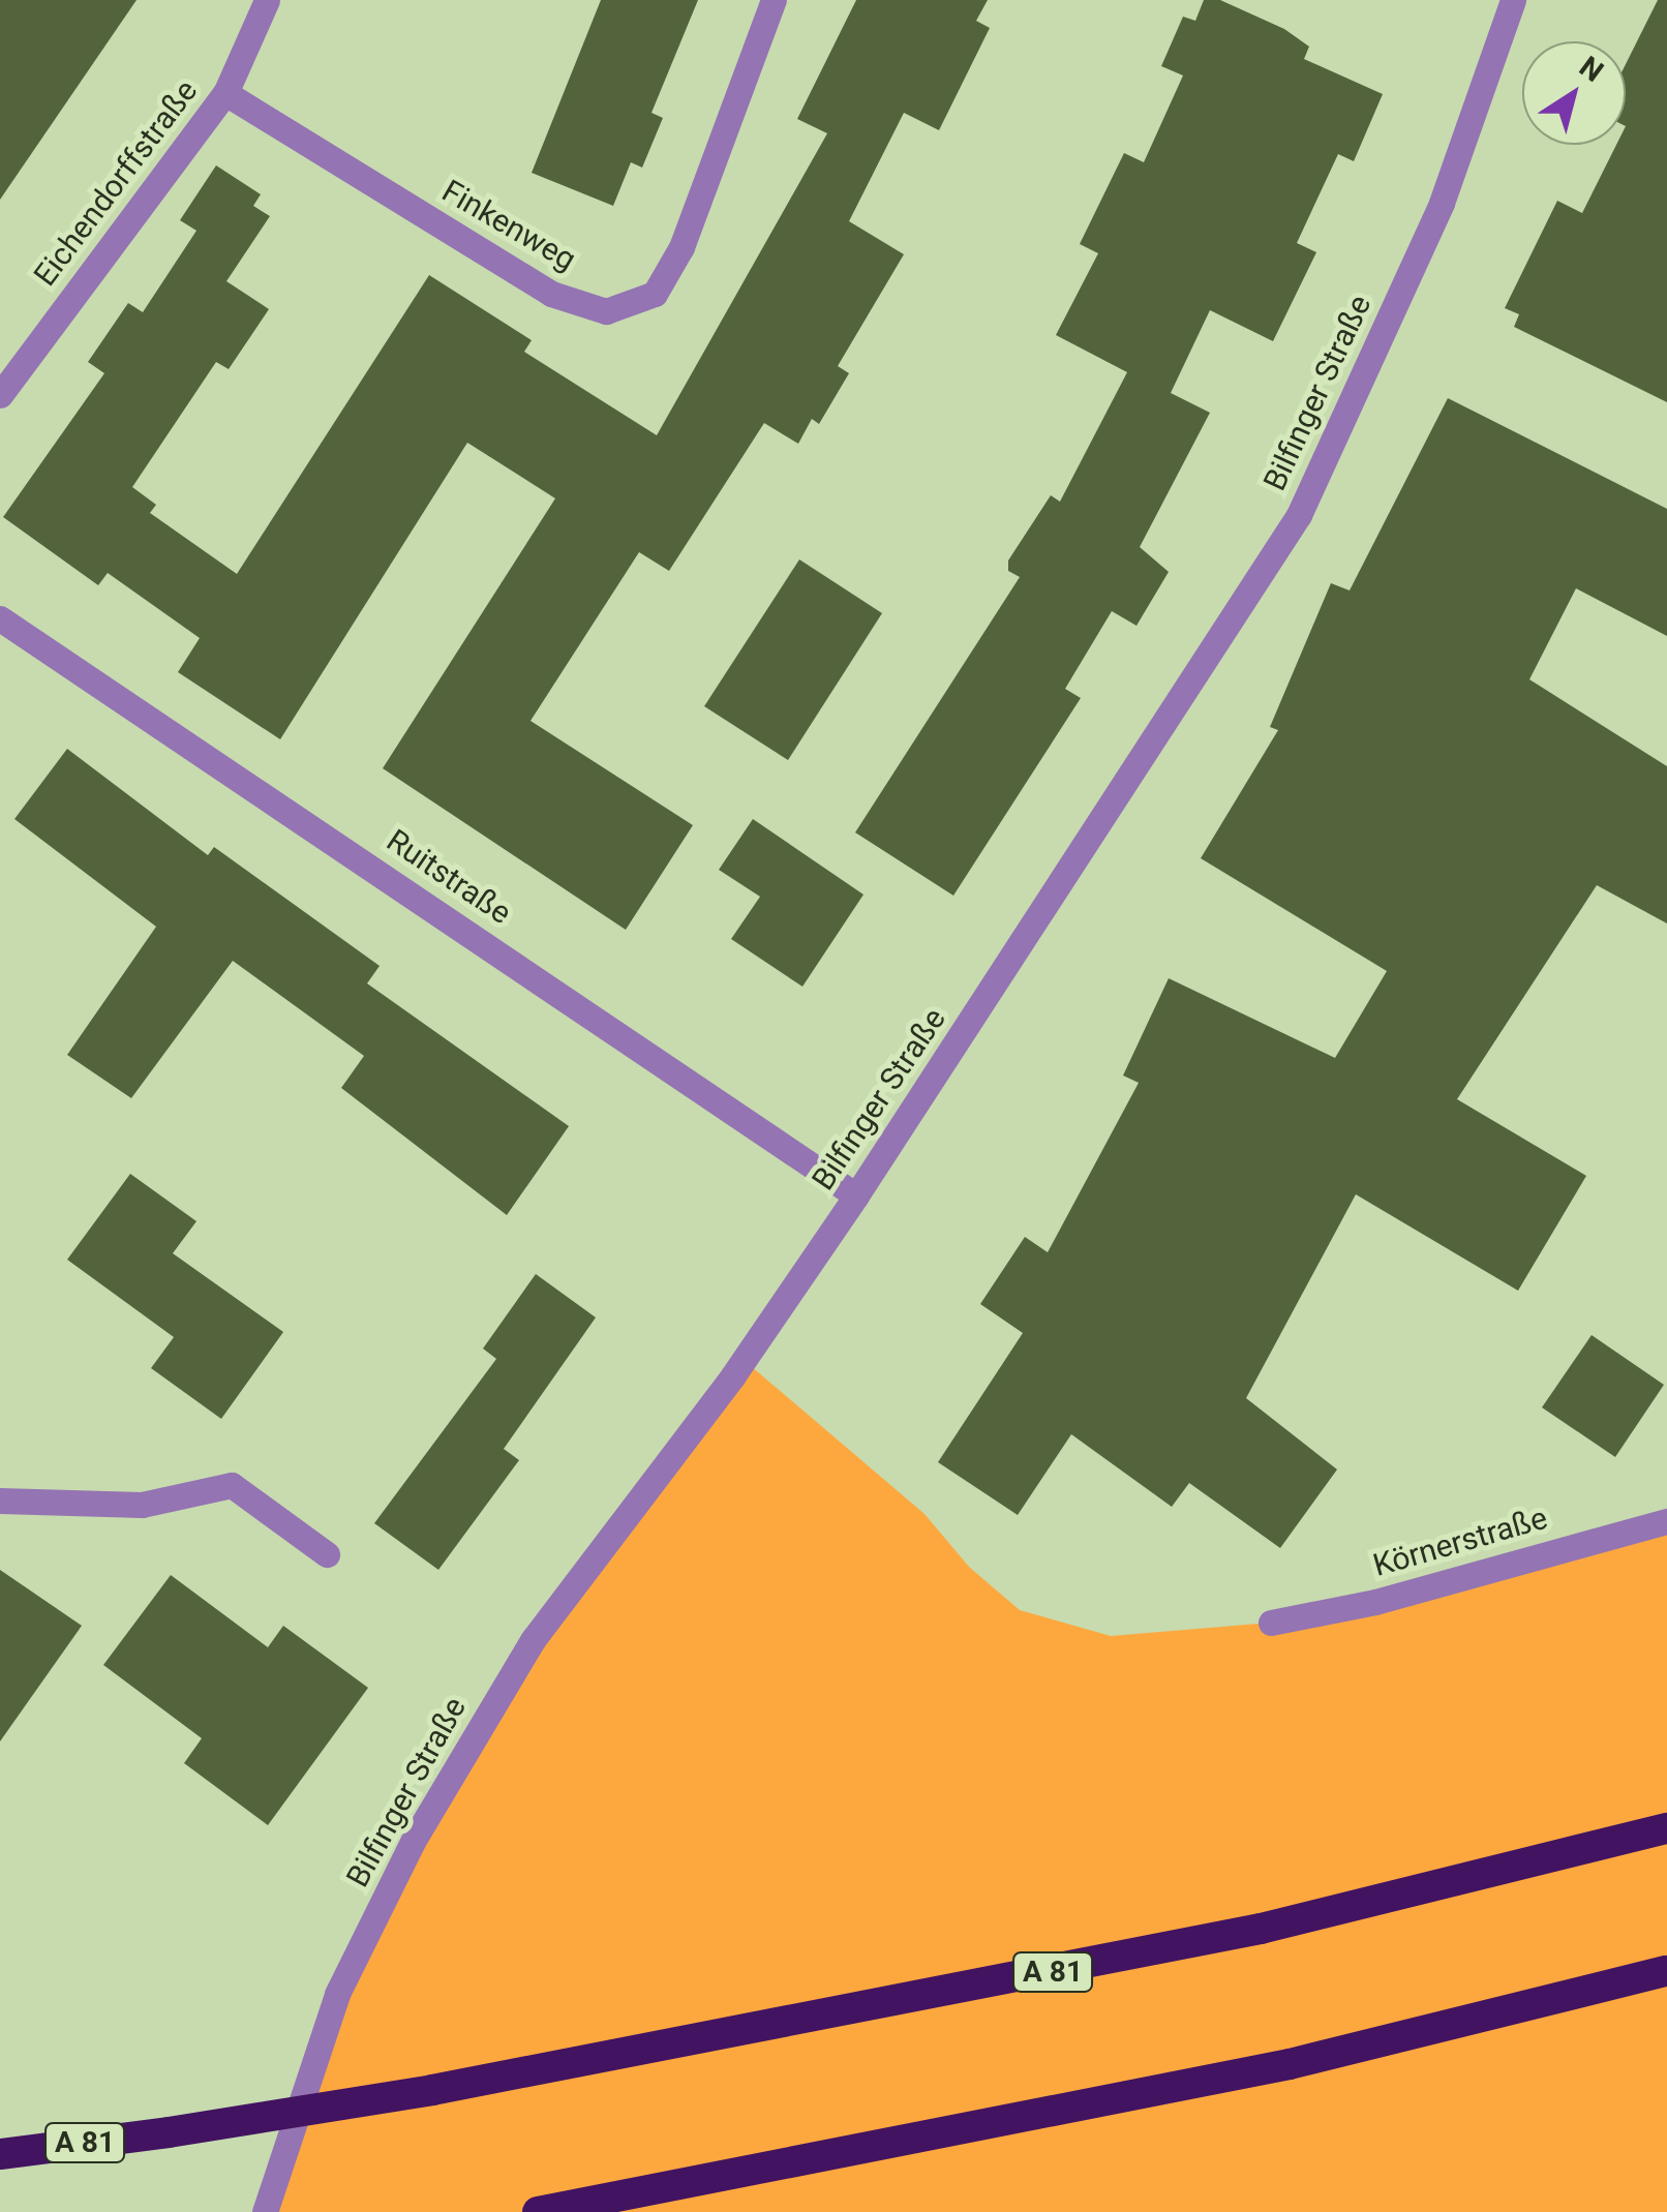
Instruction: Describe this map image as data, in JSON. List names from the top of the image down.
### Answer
{
  "streets": {
    "highway": ["A 81"],
    "street": [
      "Eichendorffstraße",
      "Finkenweg",
      "Bilfinger Straße",
      "Ruitstraße",
      "Körnerstraße"
    ]
  },
  "crossings": [
    ["Eichendorffstraße", "Finkenweg"],
    ["Bilfinger Straße", "Ruitstraße"]
  ],
  "north": "top right"
}
